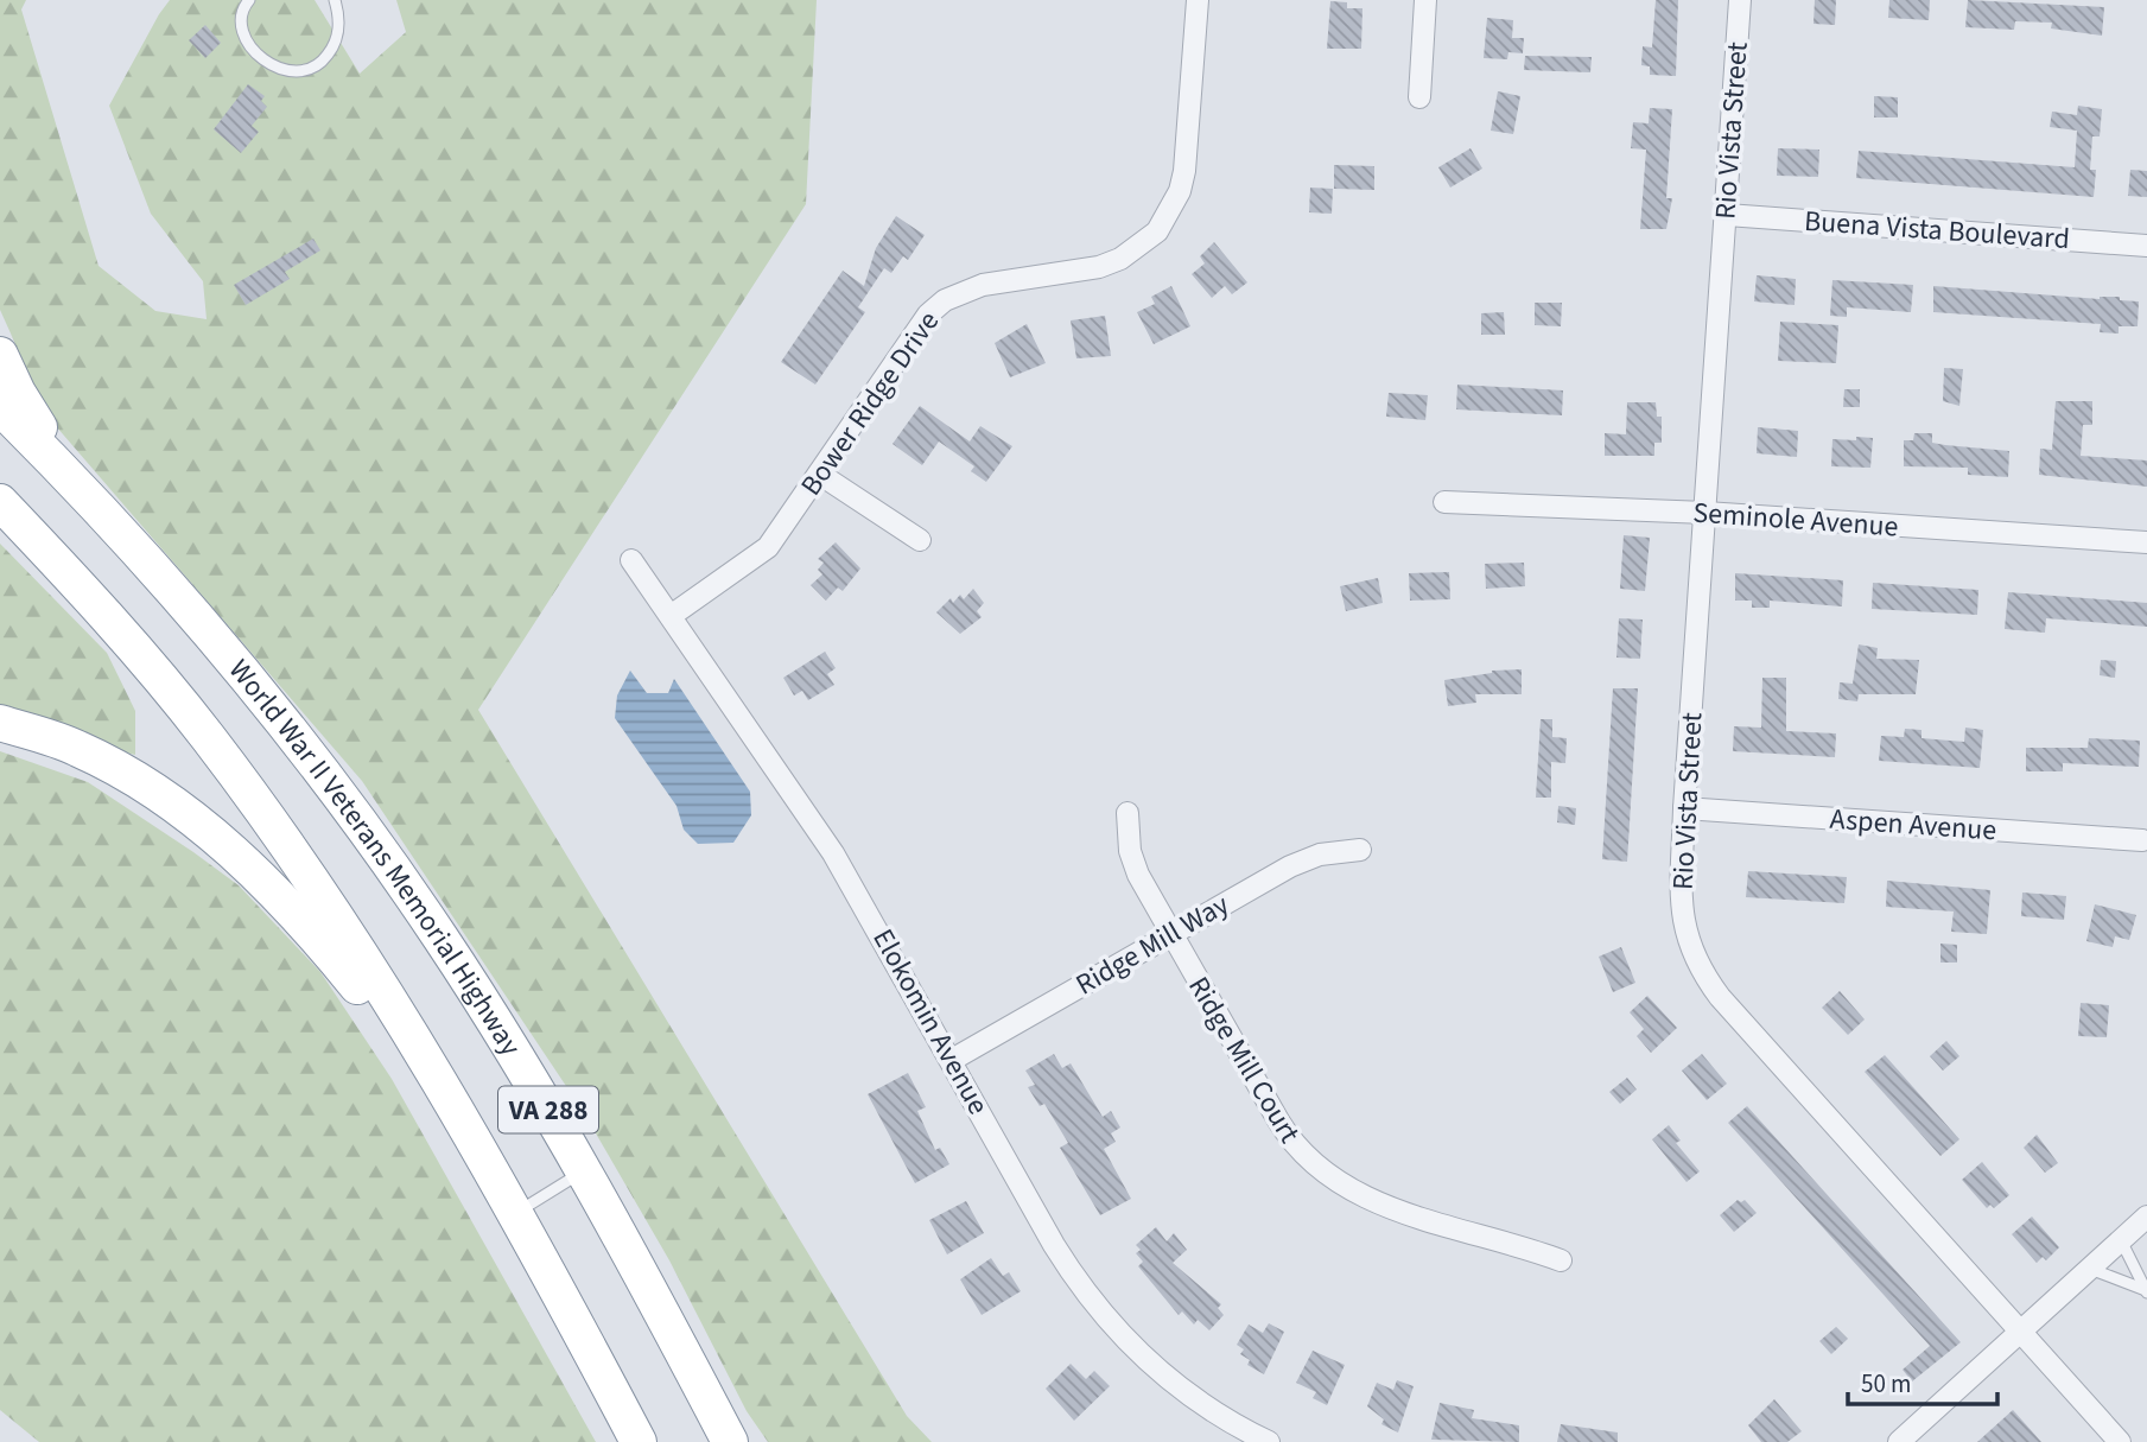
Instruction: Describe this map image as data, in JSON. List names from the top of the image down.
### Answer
{
  "streets": {
    "highway": ["World War II Veterans Memorial Highway", "VA 288"],
    "street": [
      "Rio Vista Street",
      "Buena Vista Boulevard",
      "Bower Ridge Drive",
      "Seminole Avenue",
      "Aspen Avenue",
      "Ridge Mill Way",
      "Elokomin Avenue",
      "Ridge Mill Court"
    ]
  },
  "crossings": [
    ["Rio Vista Street", "Buena Vista Boulevard"],
    ["Rio Vista Street", "Seminole Avenue"],
    ["Rio Vista Street", "Aspen Avenue"],
    ["Bower Ridge Drive", "Elokomin Avenue"],
    ["Ridge Mill Way", "Elokomin Avenue"],
    ["Ridge Mill Way", "Ridge Mill Court"]
  ],
  "scale_bar": "50 m"
}
